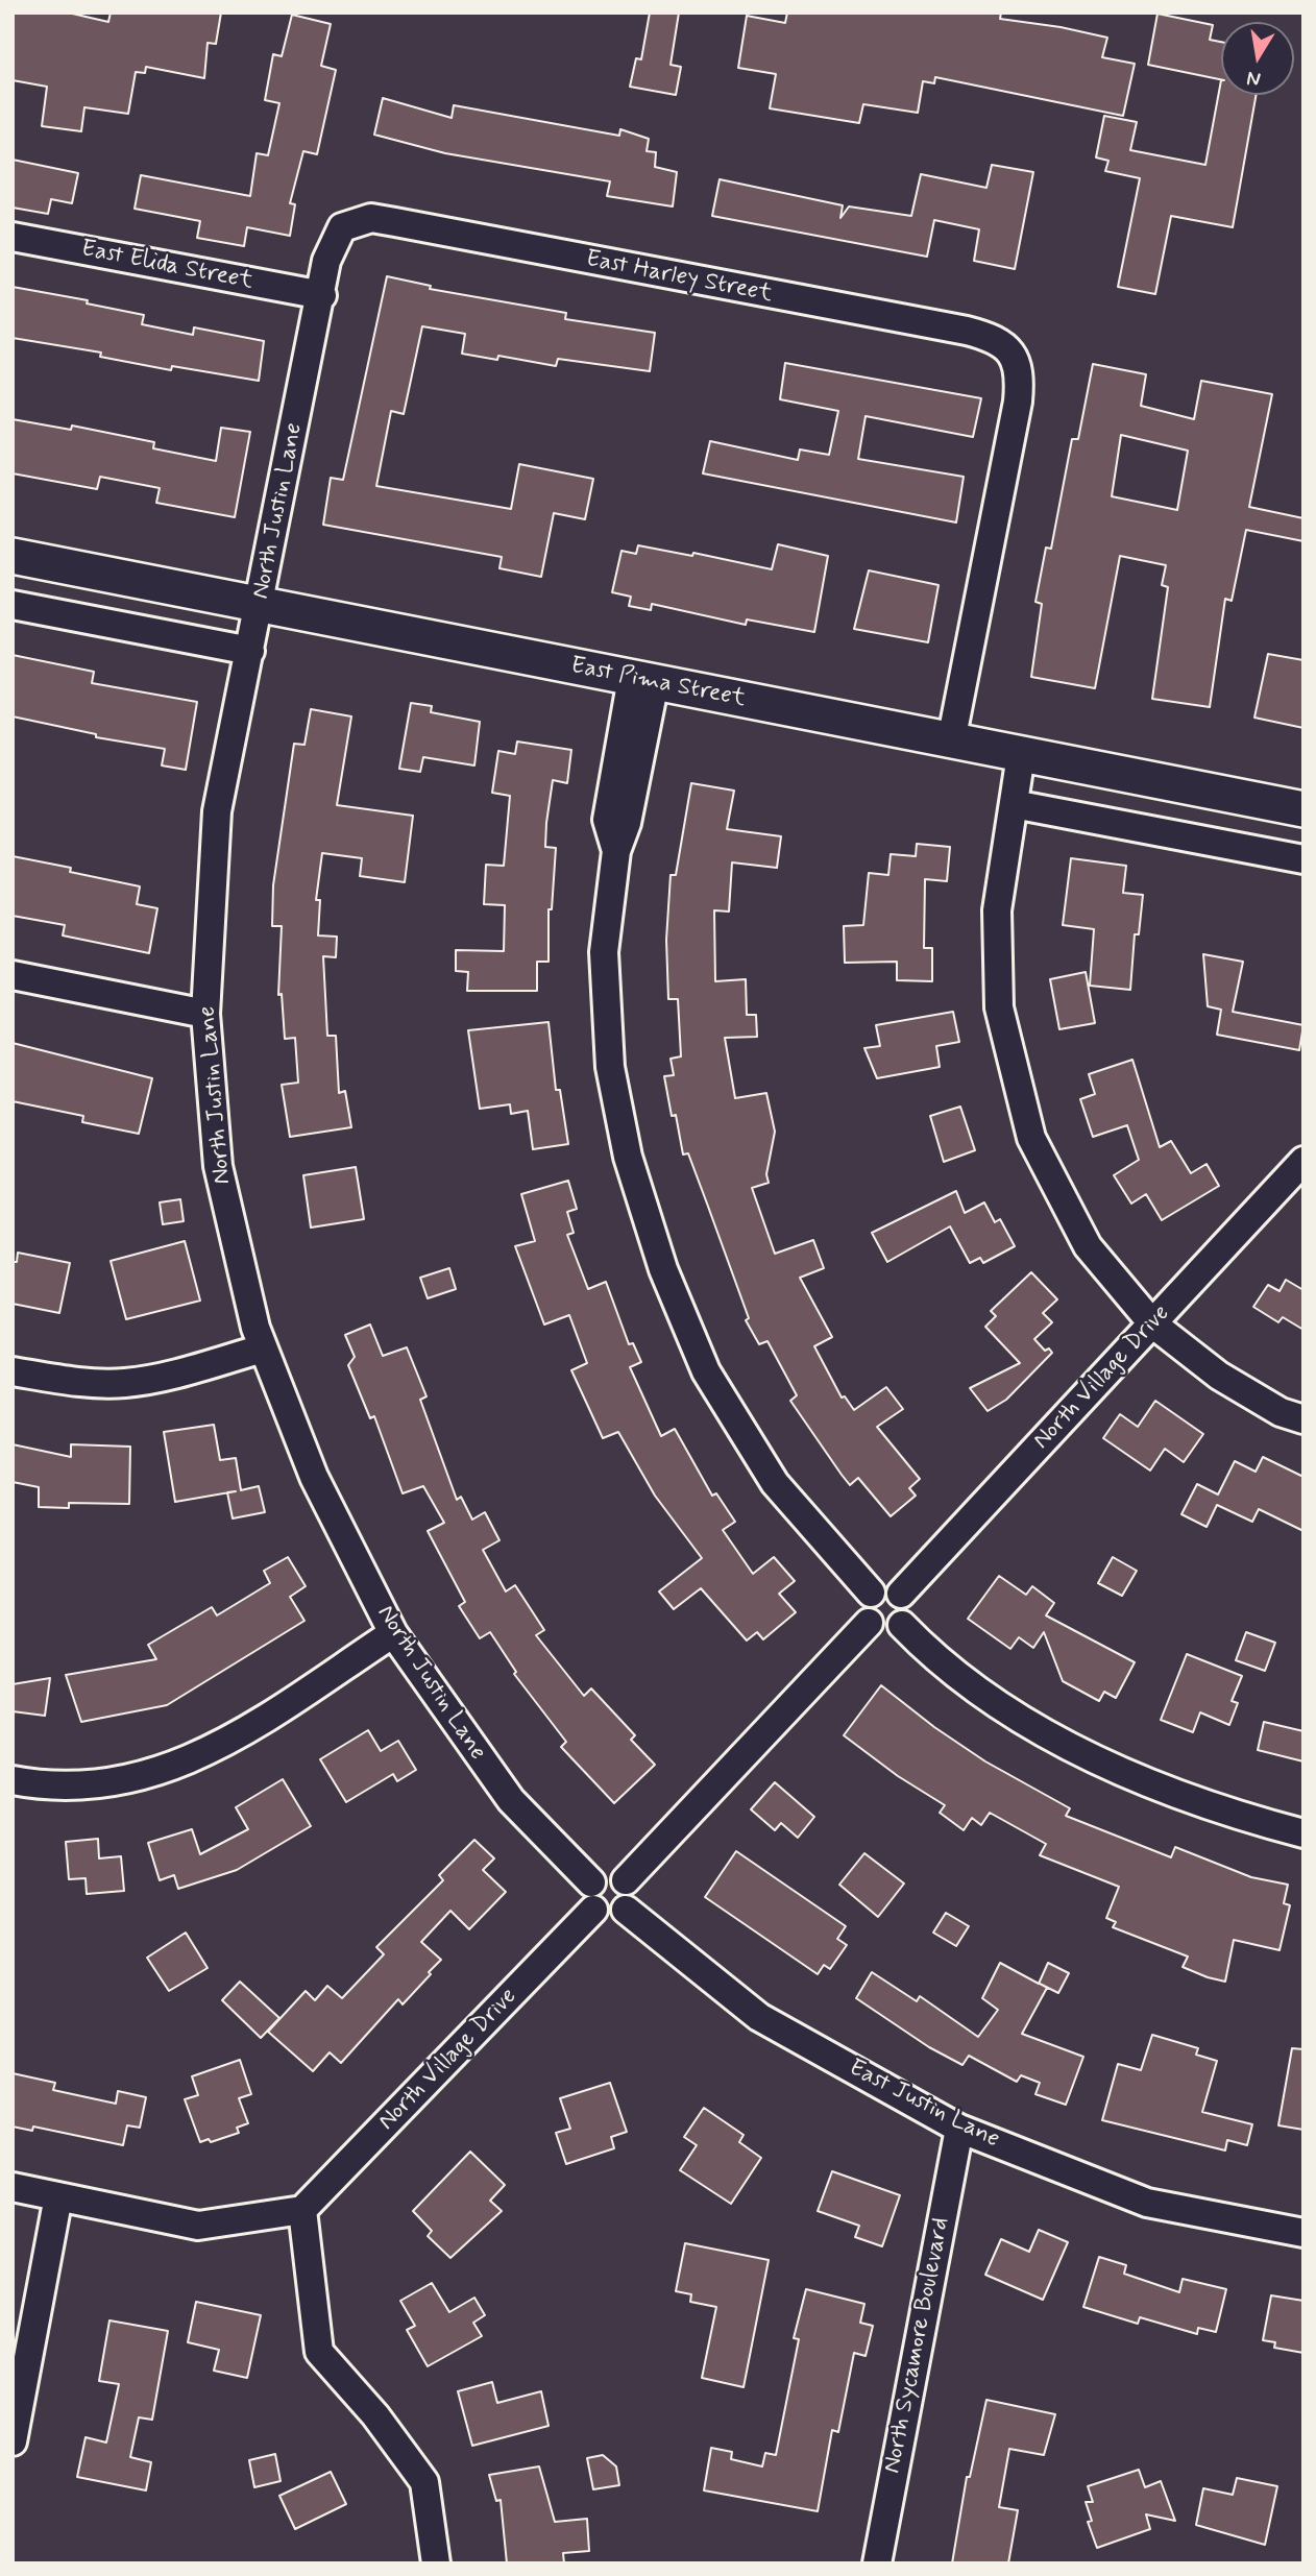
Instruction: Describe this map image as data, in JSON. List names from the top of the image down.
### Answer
{
  "streets": {
    "street": [
      "East Elida Street",
      "East Harley Street",
      "North Justin Lane",
      "East Pima Street",
      "North Village Drive",
      "East Justin Lane",
      "North Sycamore Boulevard"
    ]
  },
  "crossings": [
    ["East Elida Street", "North Justin Lane"],
    ["East Harley Street", "North Justin Lane"],
    ["East Harley Street", "East Pima Street"],
    ["North Justin Lane", "East Pima Street"],
    ["North Justin Lane", "North Village Drive"],
    ["North Justin Lane", "East Justin Lane"],
    ["North Village Drive", "East Justin Lane"],
    ["East Justin Lane", "North Sycamore Boulevard"]
  ],
  "north": "bottom"
}
